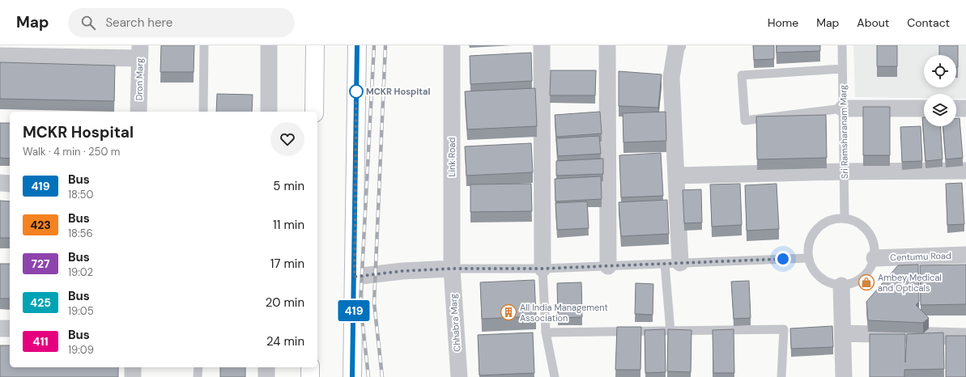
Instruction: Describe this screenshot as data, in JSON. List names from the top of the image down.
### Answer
{
  "streets": {
    "street": [
      "Dron Marg",
      "Link Road",
      "Centumu Road",
      "Chhabra Marg"
    ],
    "lane": ["Sri Ramsharanam Marg"]
  },
  "crossings": [
    ["Sri Ramsharanam Marg", "Centumu Road"],
    ["Link Road", "Chhabra Marg"]
  ],
  "places": {
    "other": ["MCKR Hospital"],
    "shop": ["Ambey Medical and Opticals"],
    "building": ["All India Management Association"]
  },
  "lines": ["bus line 419"],
  "page": {
    "header": "Map",
    "search": "Search here",
    "nav": [
      "Home",
      "Map",
      "About",
      "Contact"
    ],
    "on_map": "419",
    "heading": ["MCKR Hospital", "Walk · 4 min · 250 m"],
    "list": [
      {
        "mark": "419",
        "name": "Bus",
        "note": "18:50",
        "value": "5 min"
      },
      {
        "mark": "423",
        "name": "Bus",
        "note": "18:56",
        "value": "11 min"
      },
      {
        "mark": "727",
        "name": "Bus",
        "note": "19:02",
        "value": "17 min"
      },
      {
        "mark": "425",
        "name": "Bus",
        "note": "19:05",
        "value": "20 min"
      },
      {
        "mark": "411",
        "name": "Bus",
        "note": "19:09",
        "value": "24 min"
      }
    ]
  }
}
